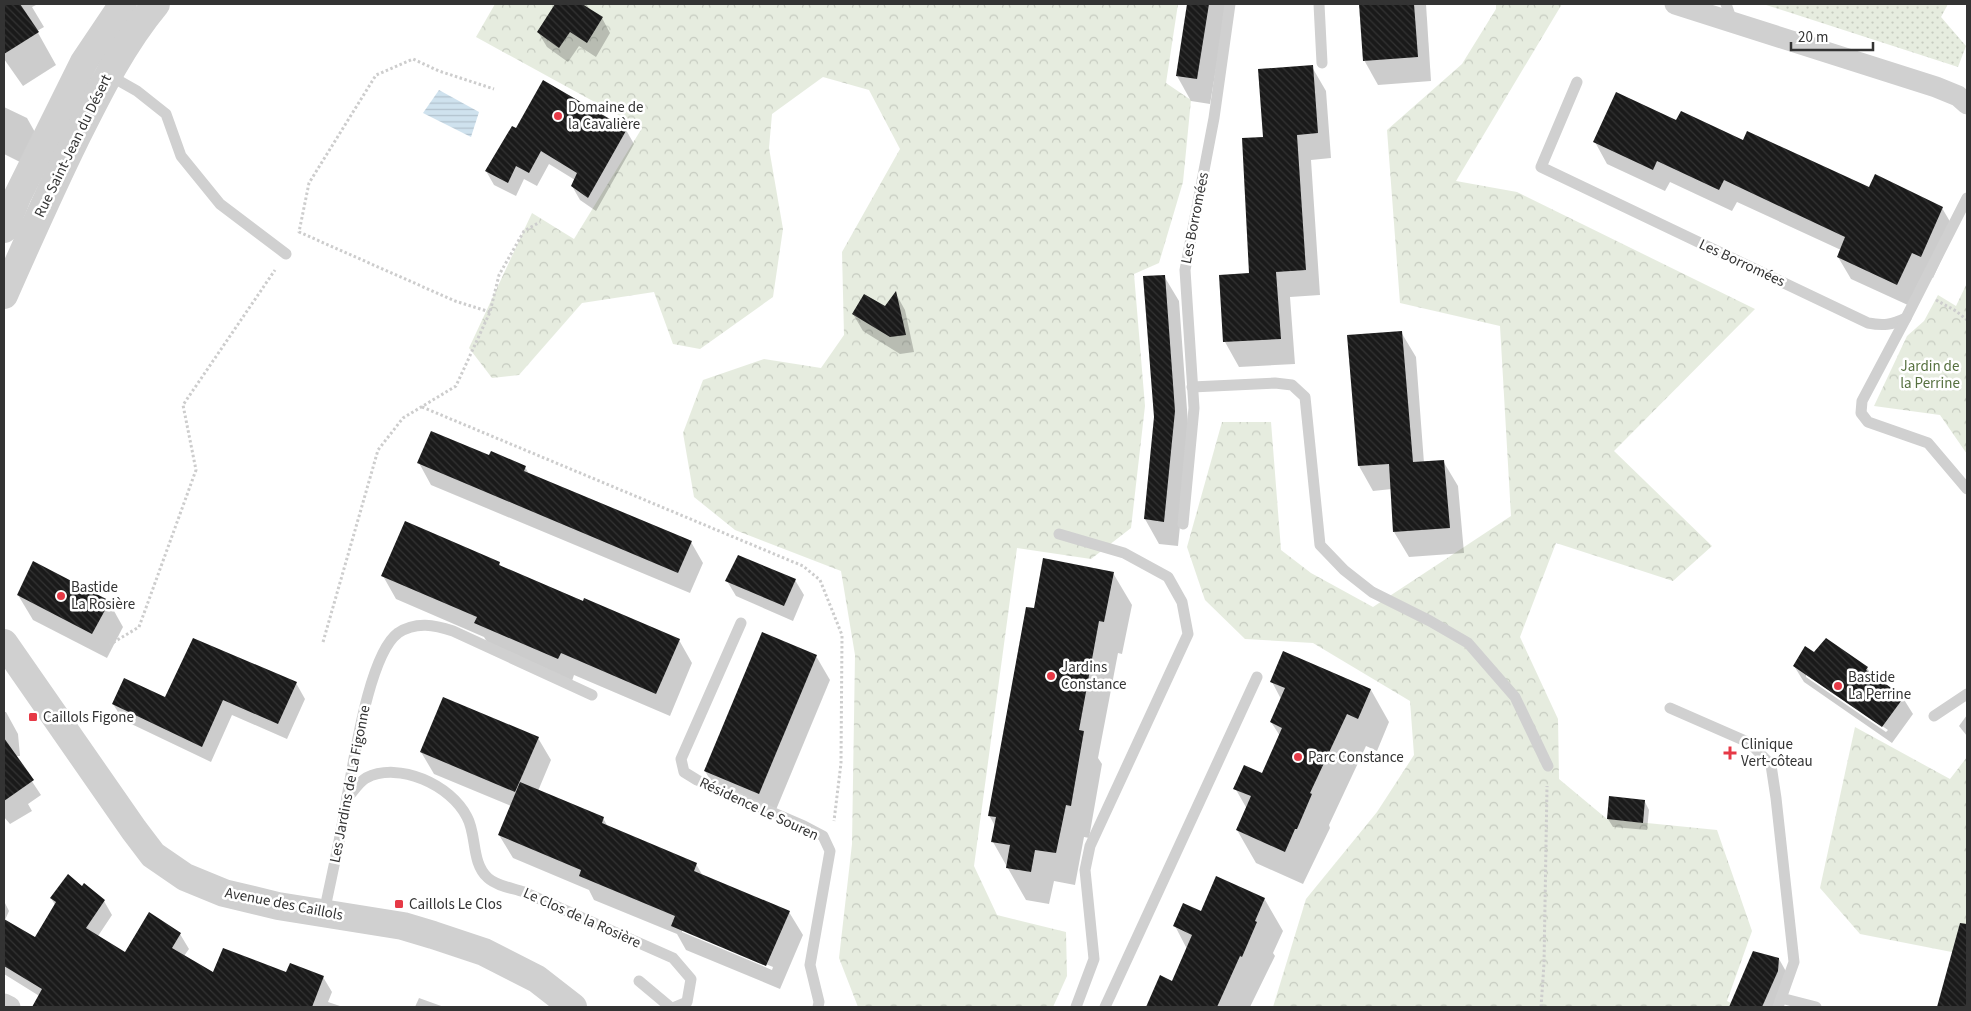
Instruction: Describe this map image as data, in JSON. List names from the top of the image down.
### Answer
{
  "streets": {
    "street": ["Rue Saint-Jean du Désert", "Avenue des Caillols"],
    "lane": [
      "Les Borromées",
      "Les Jardins de La Figonne",
      "Résidence Le Souren",
      "Le Clos de la Rosière"
    ]
  },
  "crossings": [
    ["Les Jardins de La Figonne", "Avenue des Caillols"],
    ["Les Jardins de La Figonne", "Le Clos de la Rosière"]
  ],
  "parks": ["Jardin de la Perrine"],
  "places": {
    "other": [
      "Domaine de la Cavalière",
      "Bastide La Rosière",
      "Jardins Constance",
      "Bastide La Perrine",
      "Parc Constance"
    ],
    "transit": ["Caillols Figone", "Caillols Le Clos"],
    "health": ["Clinique Vert-côteau"]
  },
  "scale_bar": "20 m"
}
